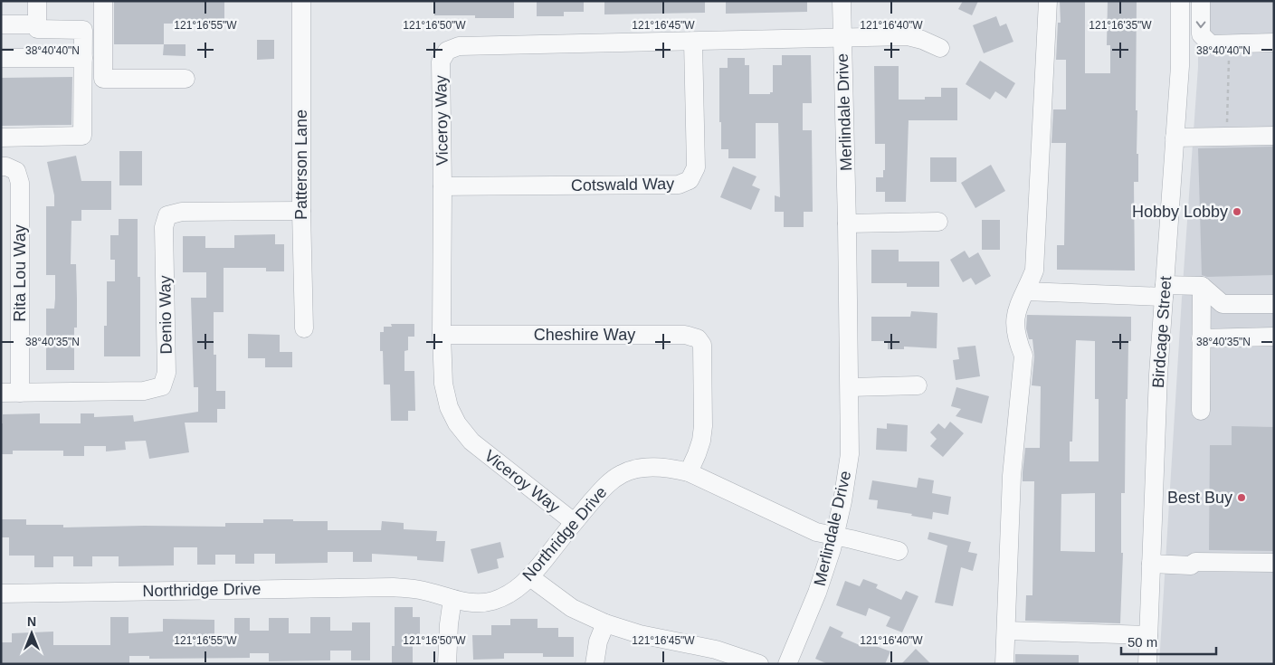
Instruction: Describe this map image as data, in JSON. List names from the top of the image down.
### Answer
{
  "streets": {
    "street": [
      "Merlindale Drive",
      "Viceroy Way",
      "Patterson Lane",
      "Cotswald Way",
      "Rita Lou Way",
      "Denio Way",
      "Birdcage Street",
      "Cheshire Way",
      "Northridge Drive"
    ]
  },
  "crossings": [
    ["Merlindale Drive", "Viceroy Way"],
    ["Merlindale Drive", "Northridge Drive"],
    ["Viceroy Way", "Cotswald Way"],
    ["Viceroy Way", "Cheshire Way"],
    ["Viceroy Way", "Northridge Drive"],
    ["Patterson Lane", "Denio Way"],
    ["Rita Lou Way", "Denio Way"],
    ["Cheshire Way", "Northridge Drive"]
  ],
  "places": ["Hobby Lobby", "Best Buy"],
  "scale_bar": "50 m",
  "north": "top",
  "coordinates": [
    "121°16'55\"W",
    "121°16'50\"W",
    "121°16'45\"W",
    "121°16'40\"W",
    "121°16'35\"W",
    "38°40'40\"N",
    "38°40'35\"N"
  ]
}
